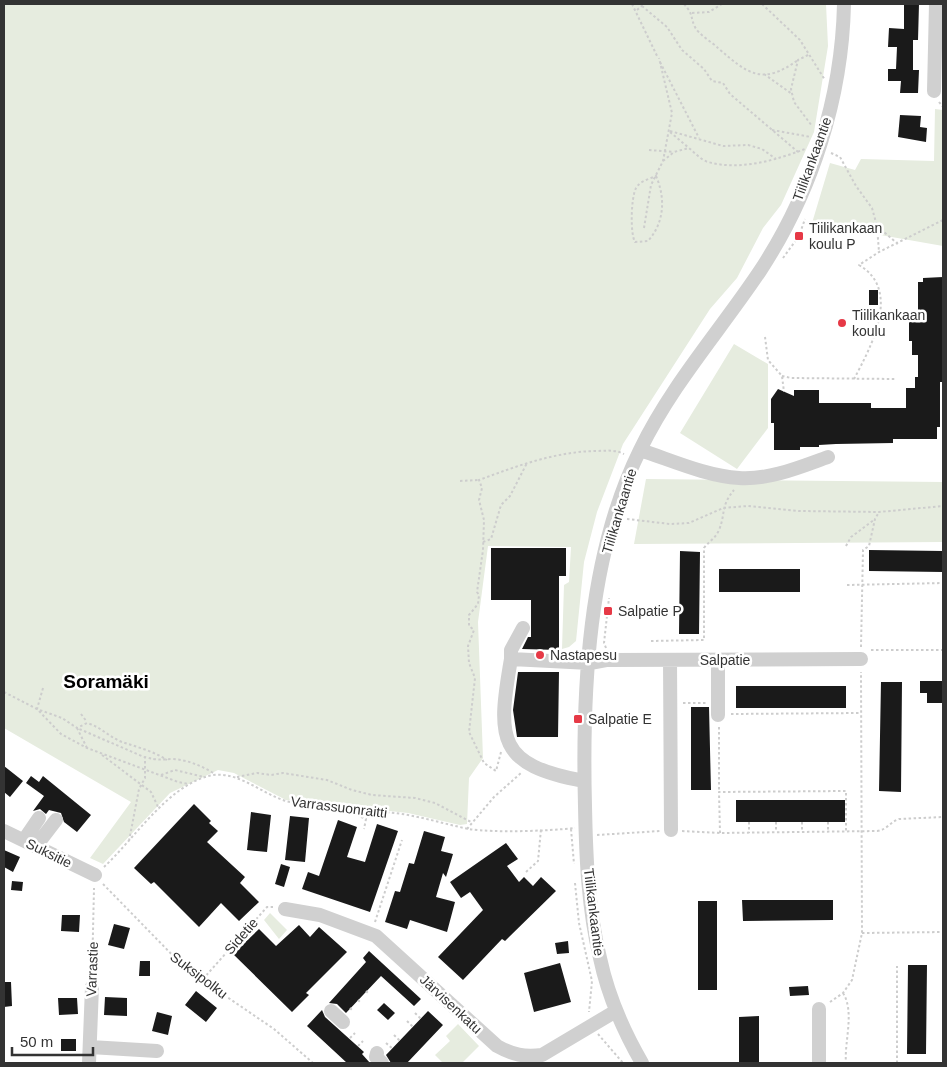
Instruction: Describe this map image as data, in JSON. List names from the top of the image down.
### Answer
{
  "streets": {
    "street": [
      "Tiilikankaantie",
      "Salpatie",
      "Suksitie",
      "Varrastie",
      "Järvisenkatu"
    ],
    "path": ["Varrassuonraitti", "Sidetie", "Suksipolku"]
  },
  "crossings": [
    ["Tiilikankaantie", "Salpatie"],
    ["Tiilikankaantie", "Varrassuonraitti"],
    ["Tiilikankaantie", "Järvisenkatu"],
    ["Varrassuonraitti", "Suksitie"],
    ["Varrassuonraitti", "Varrastie"],
    ["Varrassuonraitti", "Suksipolku"],
    ["Suksitie", "Varrastie"],
    ["Suksitie", "Suksipolku"],
    ["Sidetie", "Suksipolku"],
    ["Sidetie", "Järvisenkatu"],
    ["Varrastie", "Suksipolku"]
  ],
  "districts": ["Soramäki"],
  "places": {
    "transit": ["Tiilikankaan koulu P", "Salpatie P", "Salpatie E"],
    "other": ["Tiilikankaan koulu", "Nastapesu"]
  },
  "scale_bar": "50 m"
}
